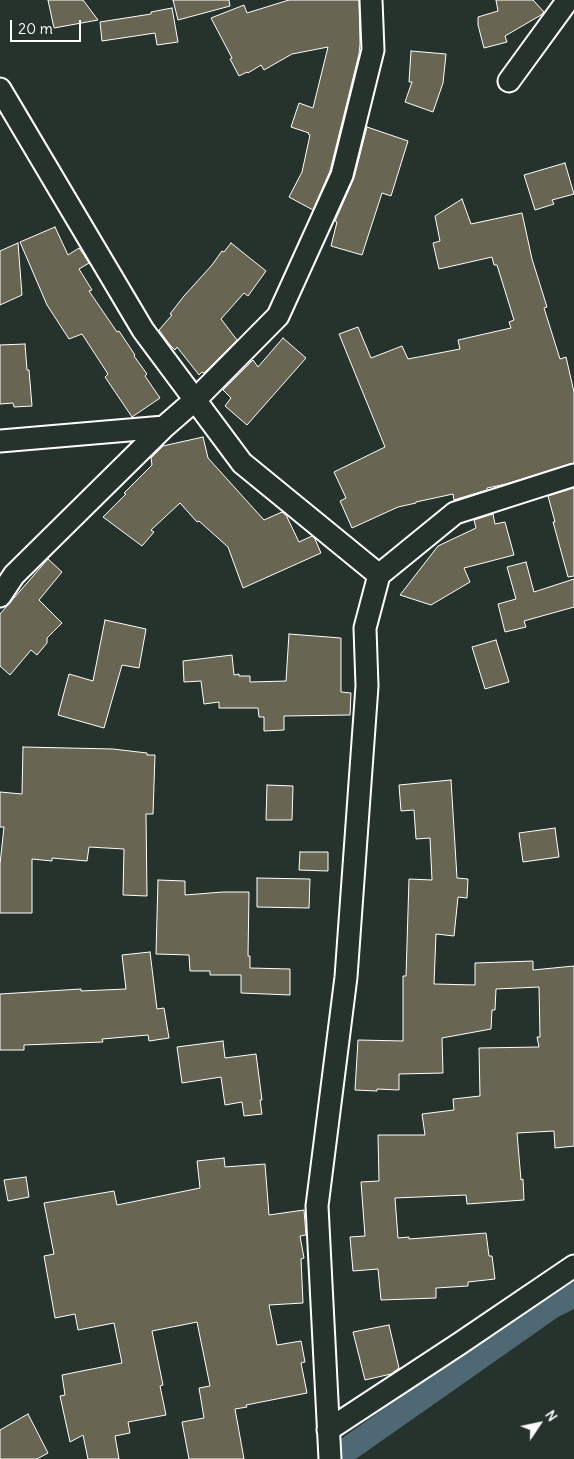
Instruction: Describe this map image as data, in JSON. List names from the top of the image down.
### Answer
{
  "scale_bar": "20 m",
  "north": "top right"
}
